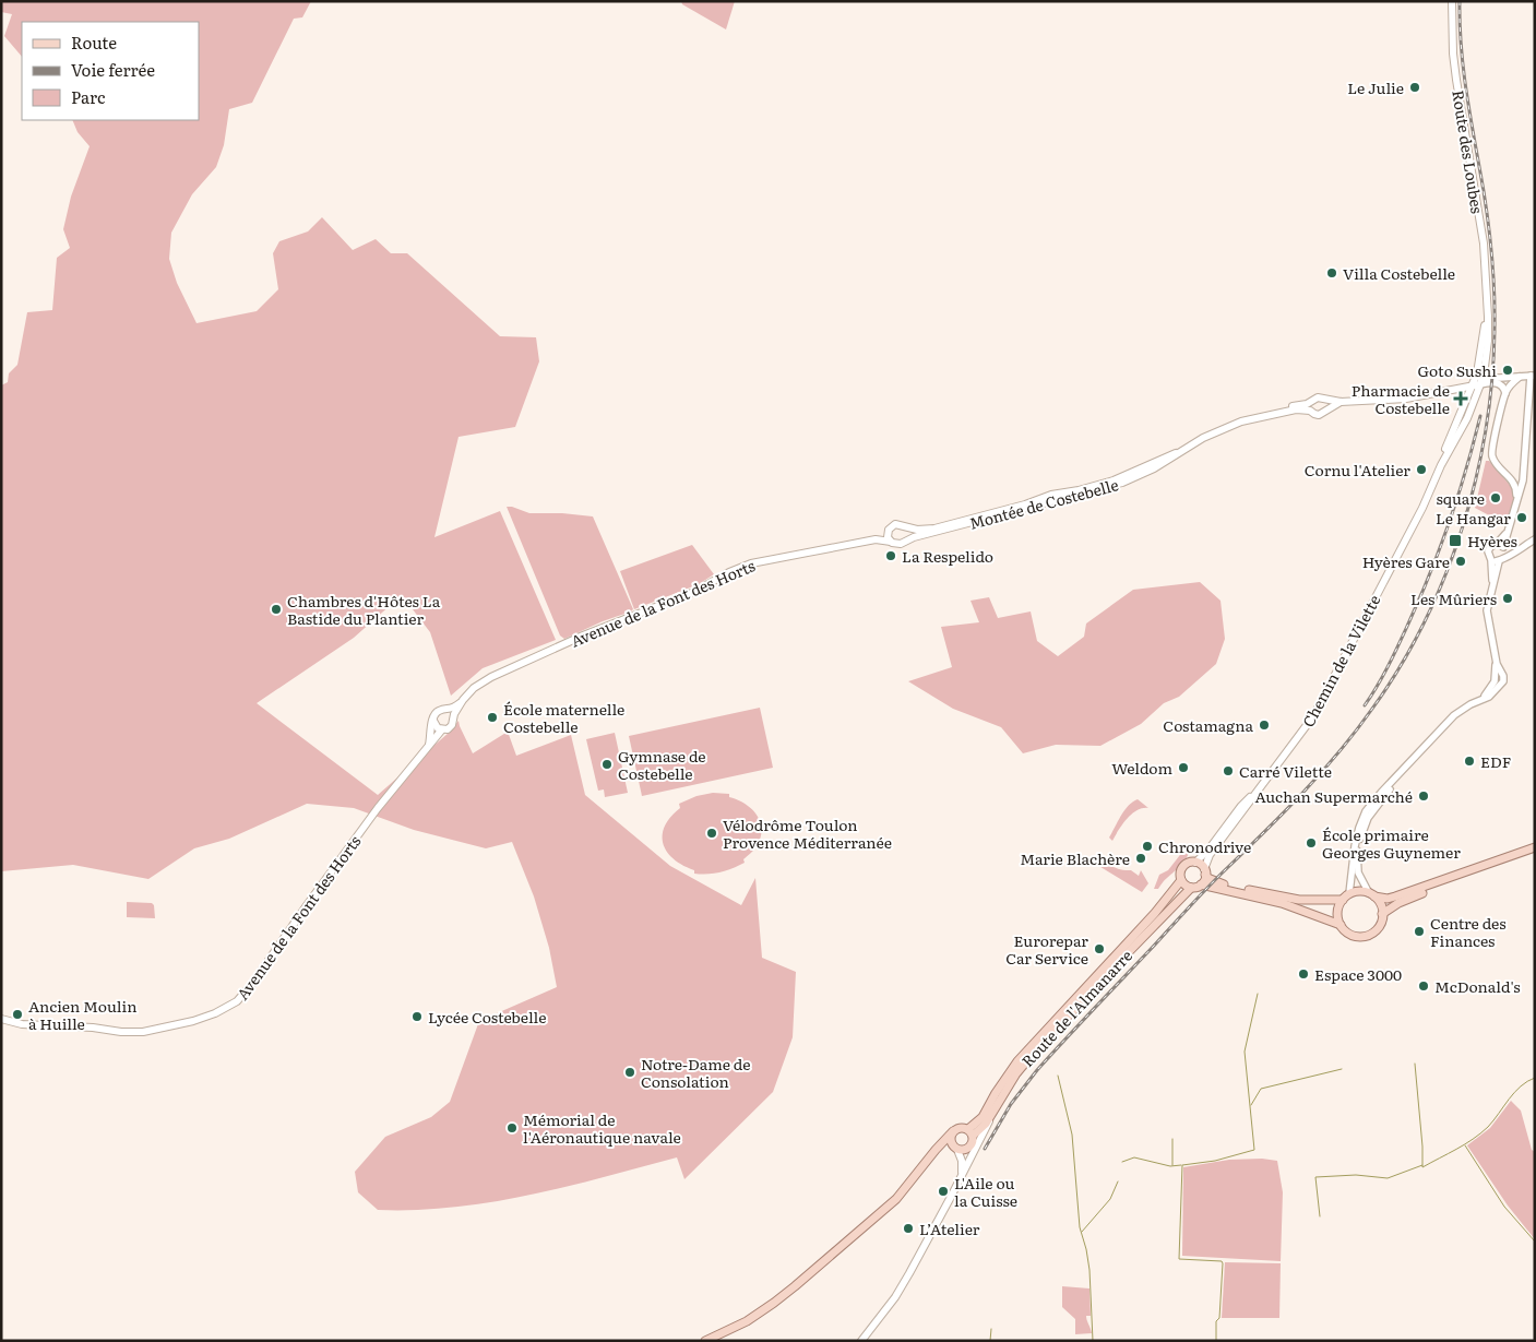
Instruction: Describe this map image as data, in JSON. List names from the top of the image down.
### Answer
{
  "streets": {
    "main road": [
      "Route des Loubes",
      "Montée de Costebelle",
      "Avenue de la Font des Horts",
      "Chemin de la Vilette",
      "Route de l'Almanarre"
    ]
  },
  "crossings": [
    ["Route des Loubes", "Montée de Costebelle"],
    ["Route des Loubes", "Chemin de la Vilette"],
    ["Montée de Costebelle", "Avenue de la Font des Horts"],
    ["Montée de Costebelle", "Chemin de la Vilette"],
    ["Chemin de la Vilette", "Route de l'Almanarre"]
  ],
  "places": {
    "other": [
      "Le Julie",
      "Villa Costebelle",
      "Goto Sushi",
      "Cornu l'Atelier",
      "square",
      "Le Hangar",
      "La Respelido",
      "Hyères Gare",
      "Les Mûriers",
      "Chambres d'Hôtes La Bastide du Plantier",
      "École maternelle Costebelle",
      "Costamagna",
      "EDF",
      "Gymnase de Costebelle",
      "Weldom",
      "Carré Vilette",
      "Auchan Supermarché",
      "Vélodrôme Toulon Provence Méditerranée",
      "École primaire Georges Guynemer",
      "Chronodrive",
      "Marie Blachère",
      "Centre des Finances",
      "Eurorepar Car Service",
      "Espace 3000",
      "McDonald's",
      "Ancien Moulin à Huille",
      "Lycée Costebelle",
      "Notre-Dame de Consolation",
      "Mémorial de l'Aéronautique navale",
      "L'Aile ou la Cuisse",
      "L’Atelier"
    ],
    "health": ["Pharmacie de Costebelle"],
    "transit": ["Hyères"]
  },
  "legend": ["Route", "Voie ferrée", "Parc"]
}
